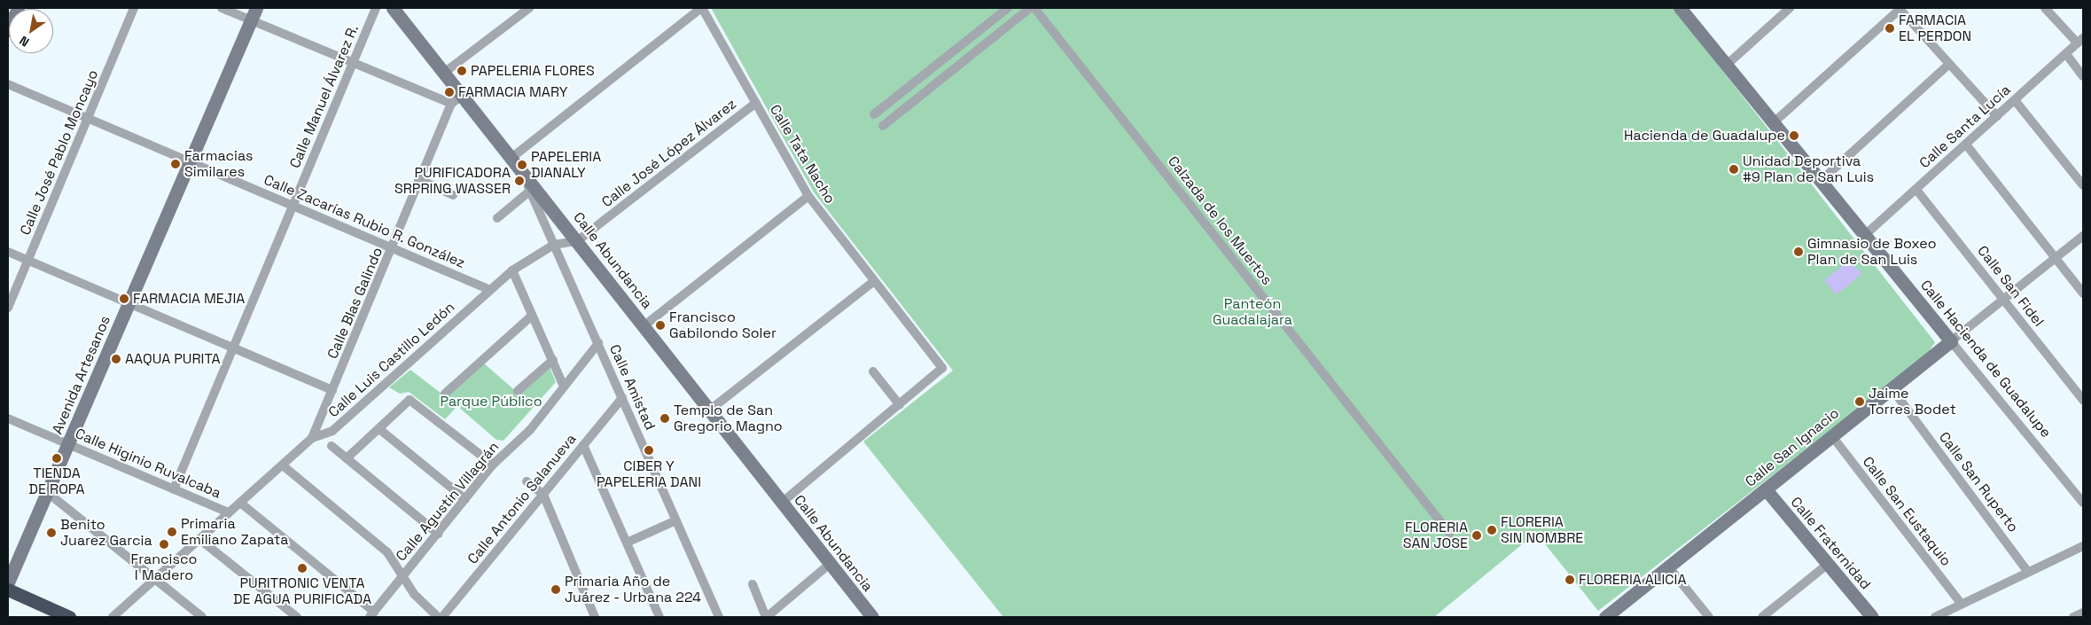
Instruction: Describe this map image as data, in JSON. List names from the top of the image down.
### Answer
{
  "streets": {
    "street": [
      "Calle Manuel Álvarez R.",
      "Calle Santa Lucía",
      "Calle José Pablo Moncayo",
      "Calle José López Álvarez",
      "Calle Tata Nacho",
      "Calzada de los Muertos",
      "Calle Zacarías Rubio R. González",
      "Calle Abundancia",
      "Calle San Fidel",
      "Calle Blas Galindo",
      "Calle Hacienda de Guadalupe",
      "Calle Luis Castillo Ledón",
      "Avenida Artesanos",
      "Calle Amistad",
      "Calle San Ignacio",
      "Calle Higinio Ruvalcaba",
      "Calle San Ruperto",
      "Calle Antonio Salanueva",
      "Calle Agustín Villagrán",
      "Calle San Eustaquio",
      "Calle Fraternidad"
    ]
  },
  "crossings": [
    ["Calle Manuel Álvarez R.", "Calle Zacarías Rubio R. González"],
    ["Calle Manuel Álvarez R.", "Calle Higinio Ruvalcaba"],
    ["Calle Santa Lucía", "Calle San Fidel"],
    ["Calle Santa Lucía", "Calle Hacienda de Guadalupe"],
    ["Calle José Pablo Moncayo", "Calle Zacarías Rubio R. González"],
    ["Calle José López Álvarez", "Calle Tata Nacho"],
    ["Calle José López Álvarez", "Calle Abundancia"],
    ["Calle José López Álvarez", "Calle Luis Castillo Ledón"],
    ["Calle Zacarías Rubio R. González", "Calle Blas Galindo"],
    ["Calle Zacarías Rubio R. González", "Calle Luis Castillo Ledón"],
    ["Calle Zacarías Rubio R. González", "Avenida Artesanos"],
    ["Calle Abundancia", "Calle Blas Galindo"],
    ["Calle Abundancia", "Calle Luis Castillo Ledón"],
    ["Calle Abundancia", "Calle Amistad"],
    ["Calle San Fidel", "Calle San Ignacio"],
    ["Calle Blas Galindo", "Calle Luis Castillo Ledón"],
    ["Calle Hacienda de Guadalupe", "Calle San Ignacio"],
    ["Calle Luis Castillo Ledón", "Calle Amistad"],
    ["Calle Luis Castillo Ledón", "Calle Higinio Ruvalcaba"],
    ["Avenida Artesanos", "Calle Higinio Ruvalcaba"],
    ["Calle Amistad", "Calle Antonio Salanueva"],
    ["Calle Amistad", "Calle Agustín Villagrán"],
    ["Calle San Ignacio", "Calle San Ruperto"],
    ["Calle San Ignacio", "Calle San Eustaquio"],
    ["Calle San Ignacio", "Calle Fraternidad"]
  ],
  "parks": ["Panteón Guadalajara", "Parque Público"],
  "places": [
    "FARMACIA EL PERDON",
    "PAPELERIA FLORES",
    "FARMACIA MARY",
    "Hacienda de Guadalupe",
    "Farmacias Similares",
    "PAPELERIA DIANALY",
    "Unidad Deportiva #9 Plan de San Luis",
    "PURIFICADORA SRPRING WASSER",
    "Gimnasio de Boxeo Plan de San Luis",
    "FARMACIA MEJIA",
    "Francisco Gabilondo Soler",
    "AAQUA PURITA",
    "Jaime Torres Bodet",
    "Templo de San Gregorio Magno",
    "CIBER Y PAPELERIA DANI",
    "TIENDA DE ROPA",
    "FLORERIA SIN NOMBRE",
    "Primaria Emiliano Zapata",
    "Benito Juarez Garcia",
    "FLORERIA SAN JOSE",
    "Francisco I Madero",
    "PURITRONIC VENTA DE AGUA PURIFICADA",
    "FLORERIA ALICIA",
    "Primaria Año de Juárez - Urbana 224"
  ],
  "north": "bottom left"
}
